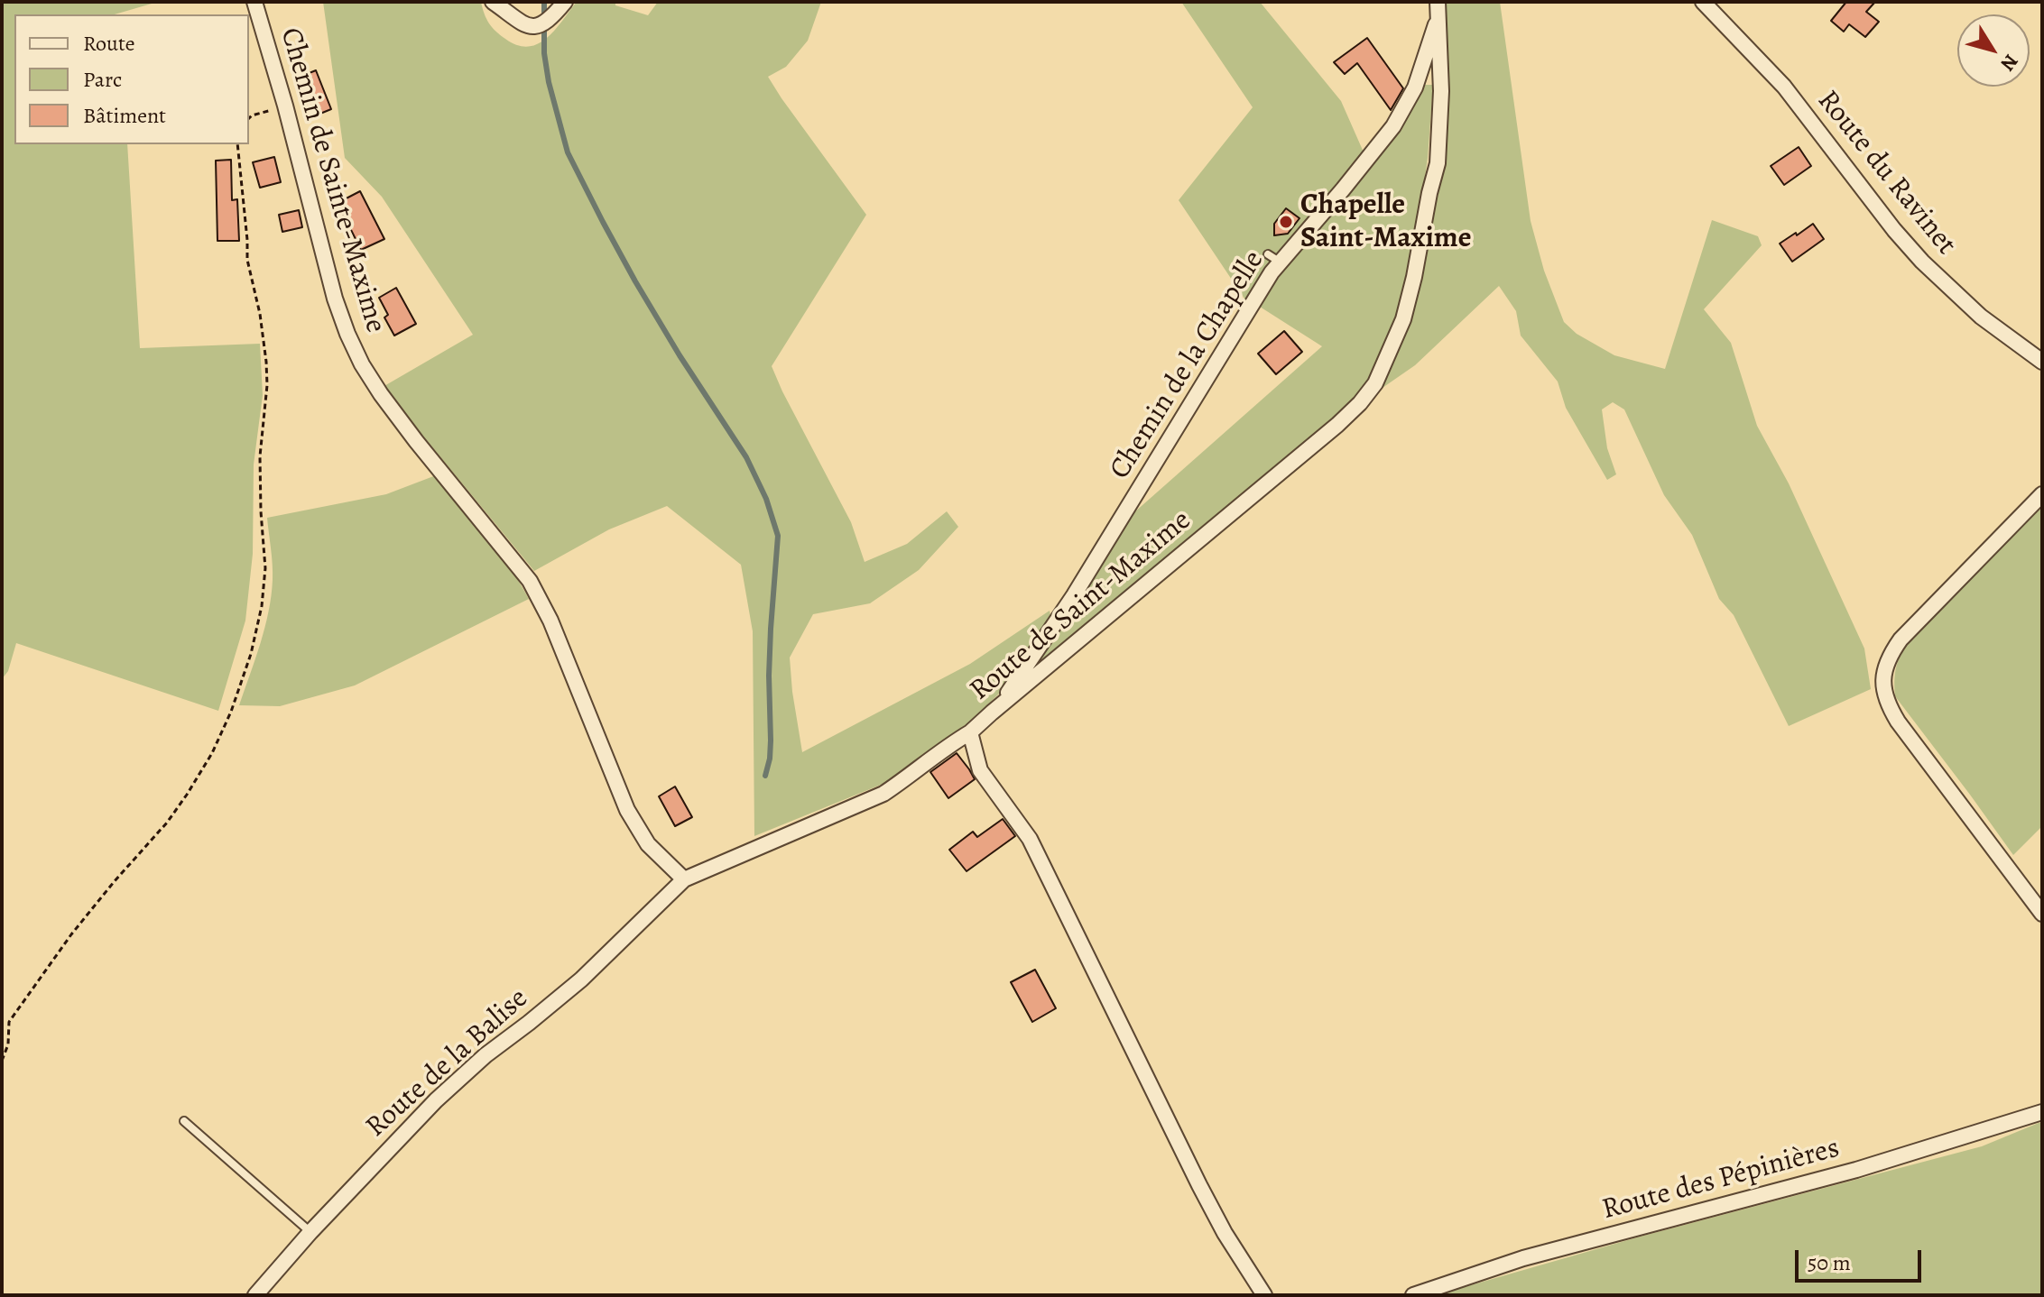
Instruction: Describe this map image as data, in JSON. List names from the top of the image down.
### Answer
{
  "streets": {
    "street": [
      "Route du Ravinet",
      "Chemin de Sainte-Maxime",
      "Chemin de la Chapelle",
      "Route de Saint-Maxime",
      "Route de la Balise",
      "Route des Pépinières"
    ]
  },
  "crossings": [
    ["Chemin de Sainte-Maxime", "Route de la Balise"],
    ["Chemin de la Chapelle", "Route de Saint-Maxime"]
  ],
  "places": ["Chapelle Saint-Maxime"],
  "legend": ["Route", "Parc", "Bâtiment"],
  "scale_bar": "50 m",
  "north": "bottom right"
}
